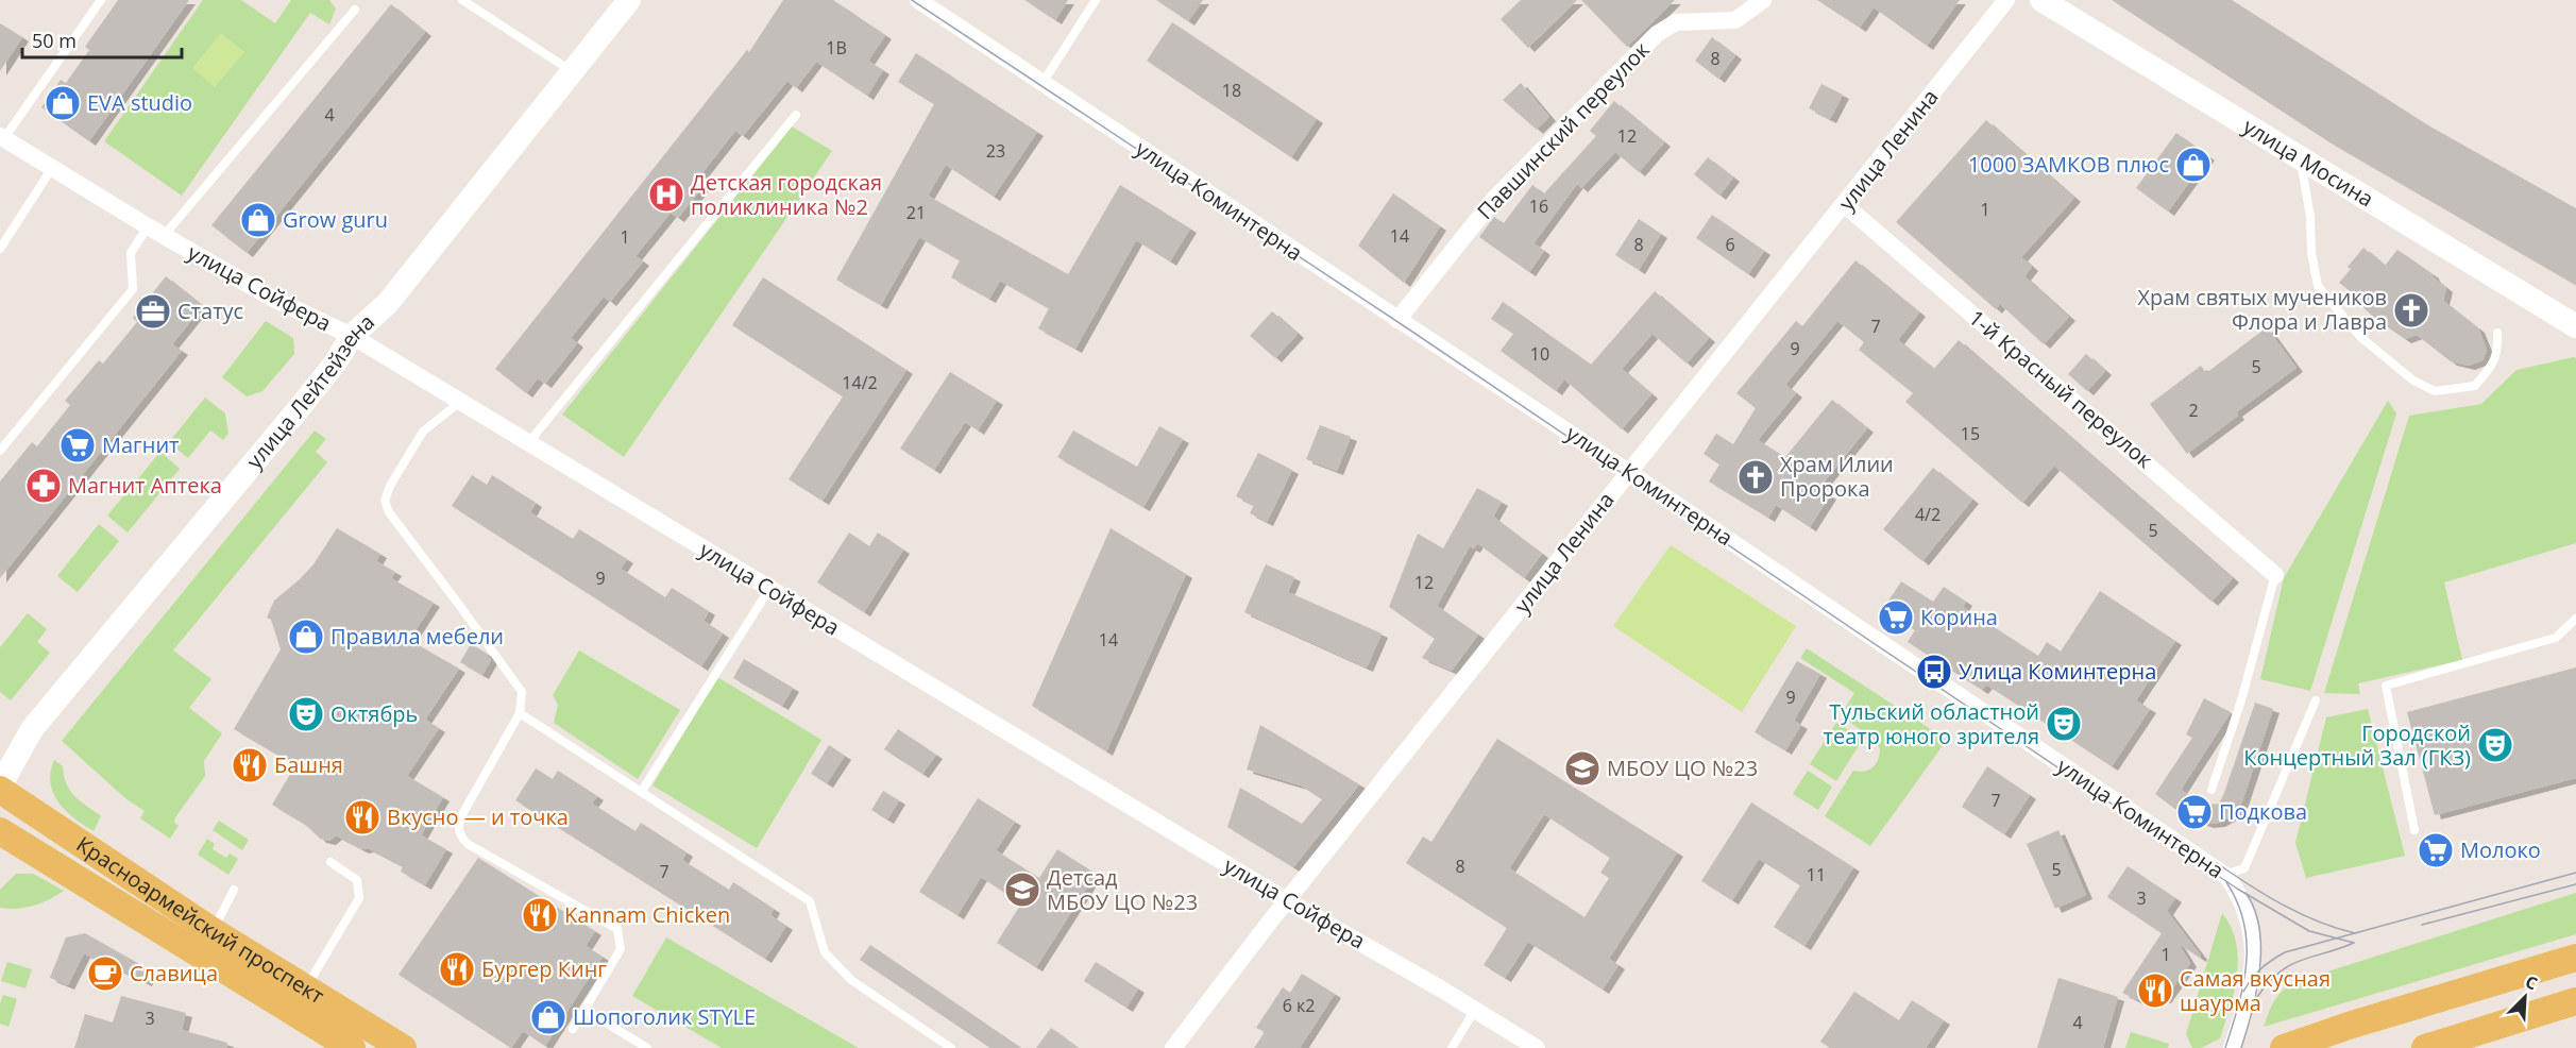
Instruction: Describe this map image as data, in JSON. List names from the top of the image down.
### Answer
{
  "streets": {
    "main road": ["Красноармейский проспект"],
    "street": [
      "Павшинский переулок",
      "улица Ленина",
      "улица Мосина",
      "улица Коминтерна",
      "улица Сойфера",
      "1-й Красный переулок",
      "улица Лейтейзена"
    ]
  },
  "crossings": [
    ["Павшинский переулок", "улица Коминтерна"],
    ["улица Ленина", "улица Коминтерна"],
    ["улица Ленина", "улица Сойфера"],
    ["улица Ленина", "1-й Красный переулок"],
    ["улица Сойфера", "улица Лейтейзена"],
    ["улица Лейтейзена", "Красноармейский проспект"]
  ],
  "places": {
    "shop": [
      "EVA studio",
      "1000 ЗАМКОВ плюс",
      "Grow guru",
      "Правила мебели",
      "Шопоголик STYLE"
    ],
    "hospital": ["Детская городская поликлиника №2"],
    "church": ["Храм святых мучеников Флора и Лавра", "Храм Илии Пророка"],
    "office": ["Статус"],
    "supermarket": [
      "Магнит",
      "Корина",
      "Подкова",
      "Молоко"
    ],
    "pharmacy": ["Магнит Аптека"],
    "bus stop": ["Улица Коминтерна"],
    "theatre": ["Октябрь", "Тульский областной театр юного зрителя", "Городской Концертный Зал (ГКЗ)"],
    "restaurant": [
      "Башня",
      "Вкусно — и точка",
      "Kannam Chicken",
      "Бургер Кинг",
      "Самая вкусная шаурма"
    ],
    "school or university": ["МБОУ ЦО №23", "Детсад МБОУ ЦО №23"],
    "cafe": ["Славица"]
  },
  "house_numbers": [
    "1В",
    "8",
    "18",
    "4",
    "12",
    "23",
    "16",
    "1",
    "21",
    "14",
    "1",
    "8",
    "6",
    "7",
    "9",
    "10",
    "5",
    "14/2",
    "2",
    "15",
    "4/2",
    "5",
    "9",
    "12",
    "14",
    "9",
    "7",
    "8",
    "5",
    "7",
    "11",
    "3",
    "1",
    "6 к2",
    "3",
    "4"
  ],
  "scale_bar": "50 m",
  "north": "top right"
}
